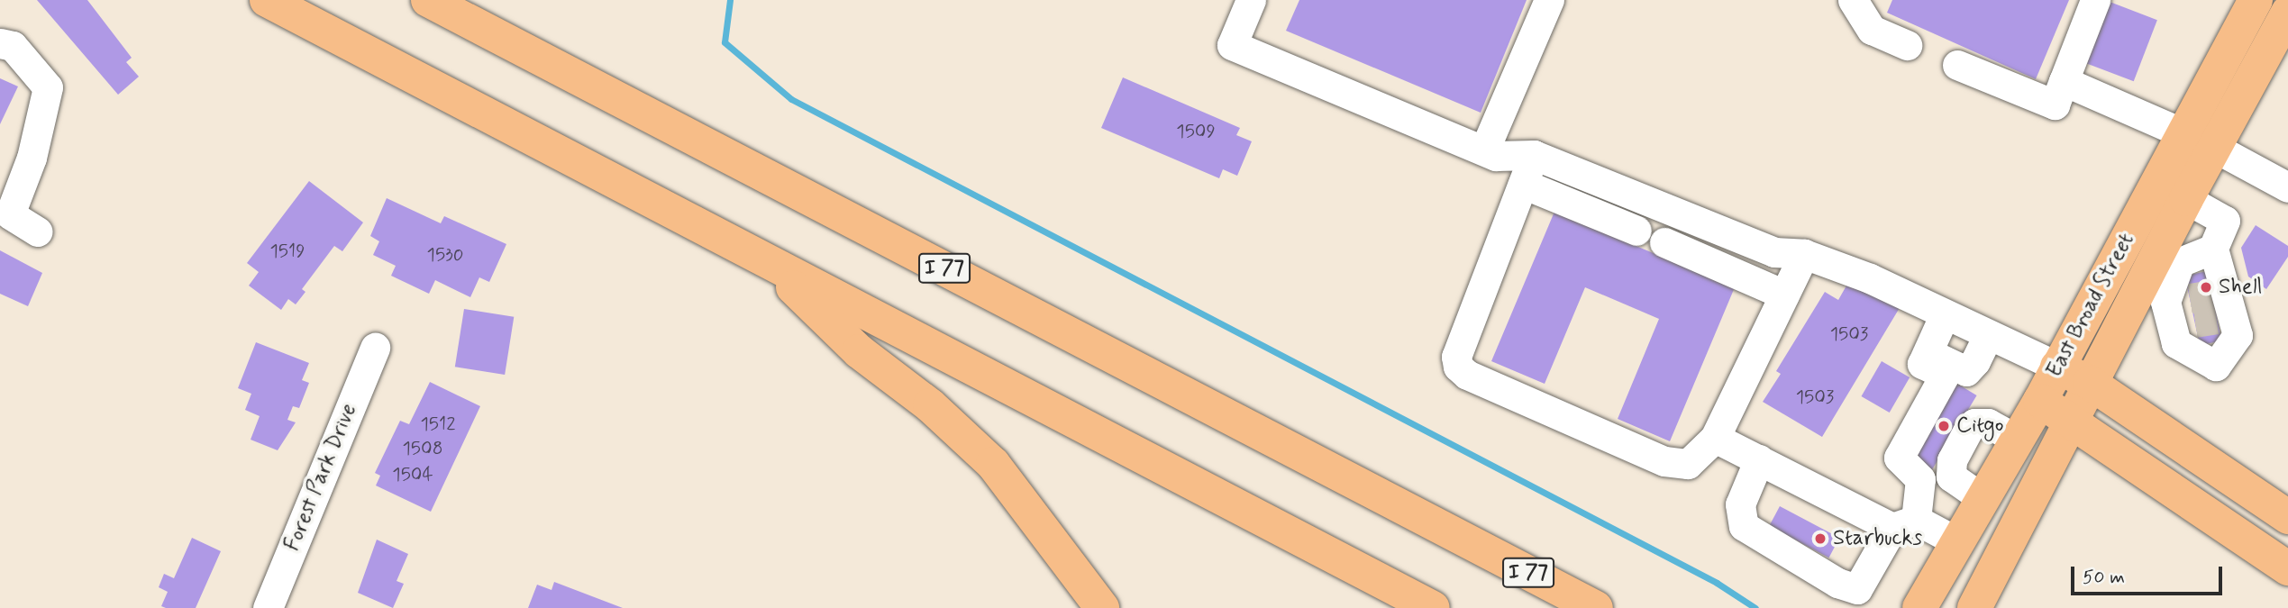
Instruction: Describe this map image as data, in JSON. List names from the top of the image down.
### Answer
{
  "streets": {
    "main road": ["I 77", "East Broad Street"],
    "street": ["Forest Park Drive"]
  },
  "places": ["Shell", "Citgo", "Starbucks"],
  "house_numbers": [
    "1509",
    "1519",
    "1530",
    "1503",
    "1503",
    "1512",
    "1508",
    "1504"
  ],
  "scale_bar": "50 m"
}
